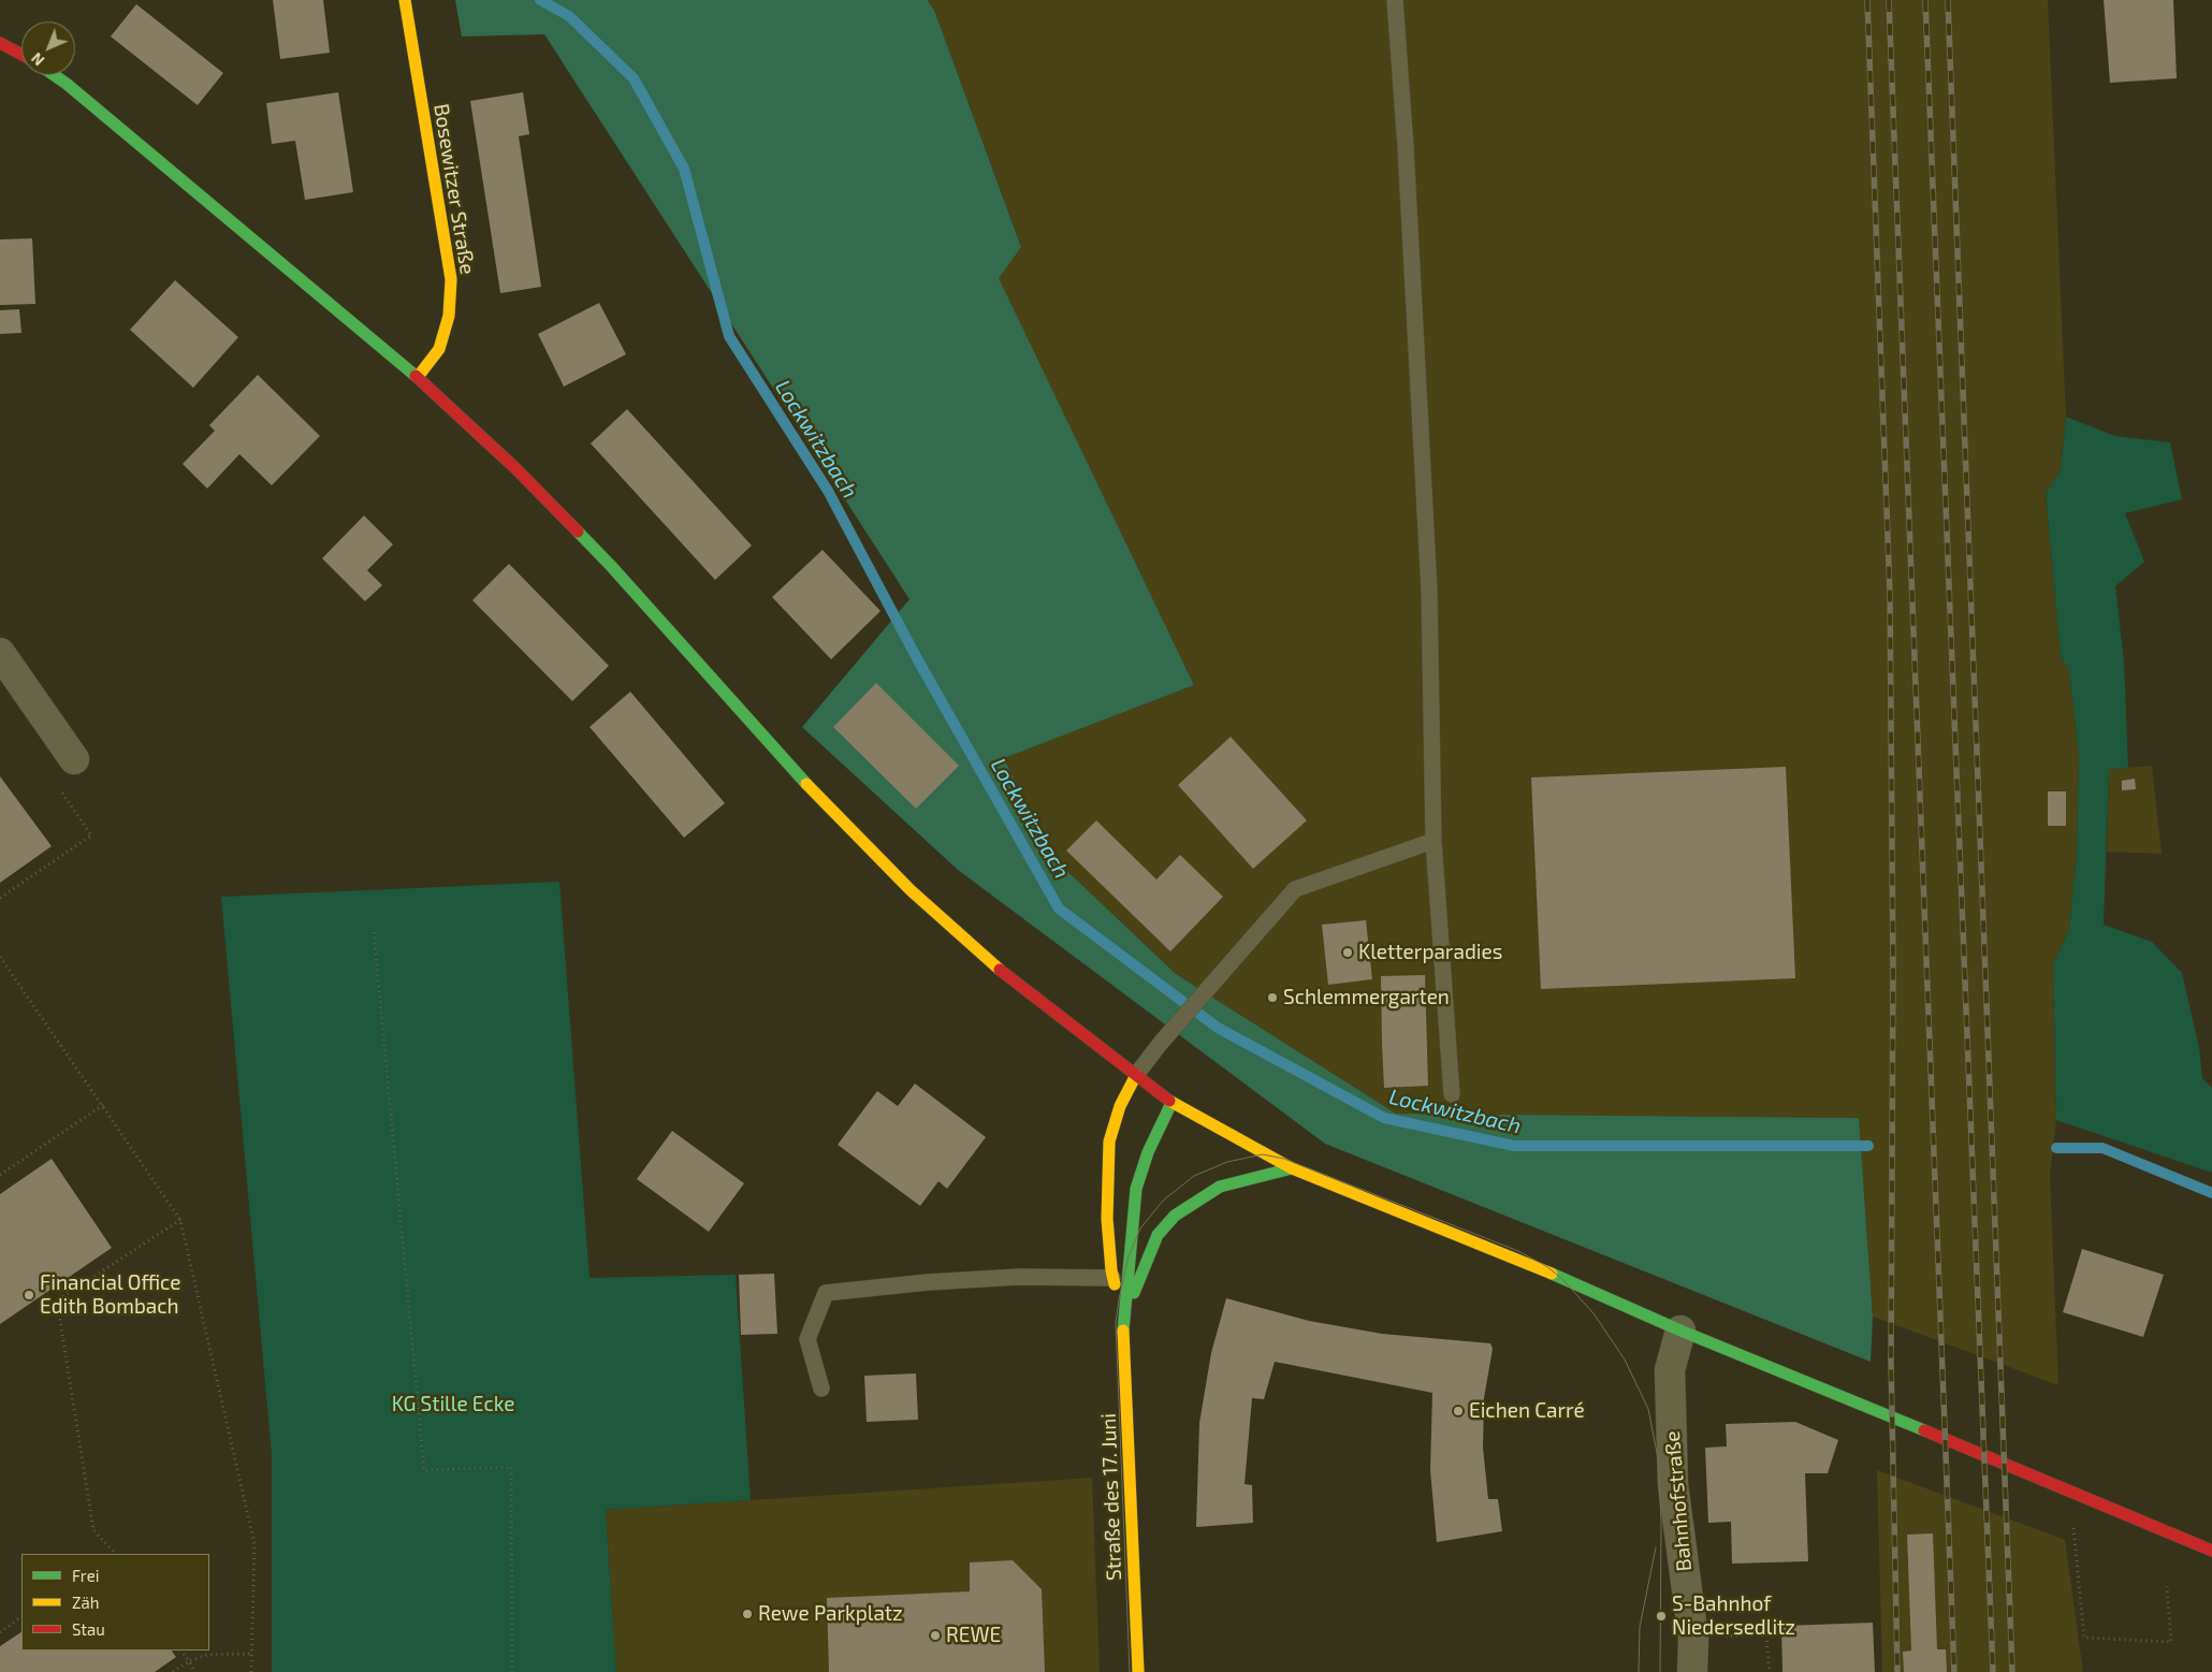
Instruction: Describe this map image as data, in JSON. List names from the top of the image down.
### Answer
{
  "streets": {
    "street": ["Bosewitzer Straße", "Straße des 17. Juni", "Bahnhofstraße"]
  },
  "water": ["Lockwitzbach"],
  "parks": ["KG Stille Ecke"],
  "places": [
    "Kletterparadies",
    "Schlemmergarten",
    "Financial Office Edith Bombach",
    "Eichen Carré",
    "Rewe Parkplatz",
    "S-Bahnhof Niedersedlitz",
    "REWE"
  ],
  "legend": ["Frei", "Zäh", "Stau"],
  "north": "bottom left"
}
